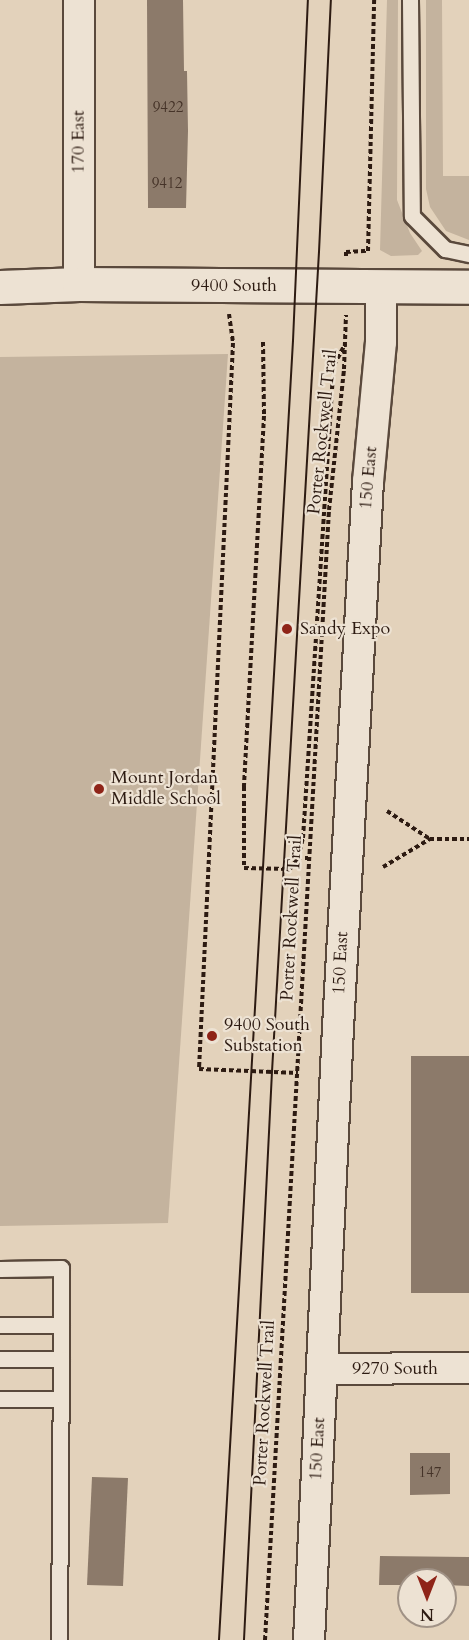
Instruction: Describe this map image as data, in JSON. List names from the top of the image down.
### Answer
{
  "streets": {
    "street": [
      "170 East",
      "9400 South",
      "150 East",
      "9270 South"
    ],
    "path": ["Porter Rockwell Trail"]
  },
  "crossings": [
    ["170 East", "9400 South"],
    ["9400 South", "150 East"],
    ["150 East", "9270 South"]
  ],
  "places": ["Sandy Expo", "Mount Jordan Middle School", "9400 South Substation"],
  "house_numbers": ["9422", "9412", "147"],
  "north": "bottom"
}
